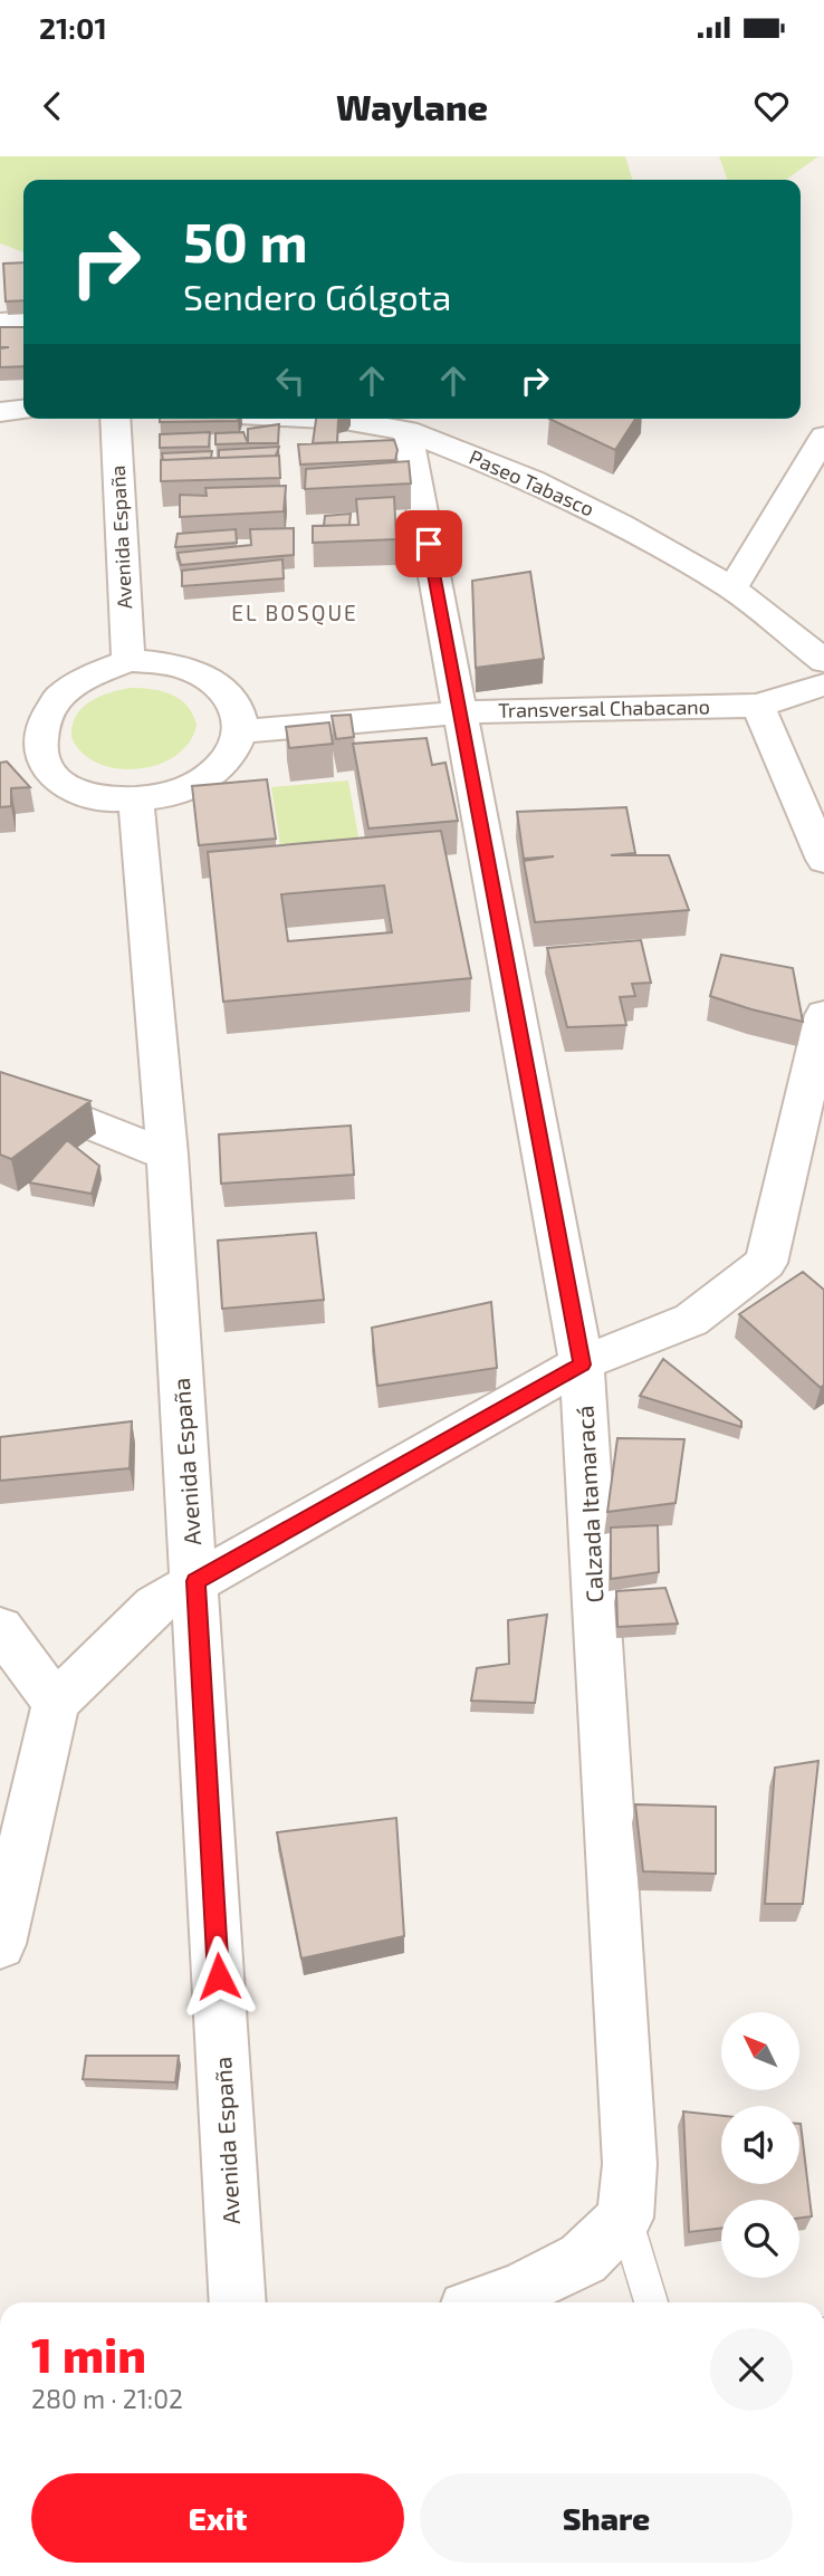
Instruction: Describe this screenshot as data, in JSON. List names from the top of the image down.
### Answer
{
  "streets": {
    "street": [
      "Paseo Tabasco",
      "Avenida España",
      "Transversal Chabacano",
      "Calzada Itamaracá"
    ]
  },
  "crossings": [
    ["Paseo Tabasco", "Calzada Itamaracá"],
    ["Avenida España", "Transversal Chabacano"],
    ["Transversal Chabacano", "Calzada Itamaracá"]
  ],
  "districts": ["EL BOSQUE"],
  "north": "top left",
  "page": {
    "status": "21:01",
    "header": "Waylane",
    "turn": ["50 m", "Sendero Gólgota"],
    "heading": ["1 min", "280 m · 21:02"],
    "buttons": ["Exit", "Share"]
  }
}
